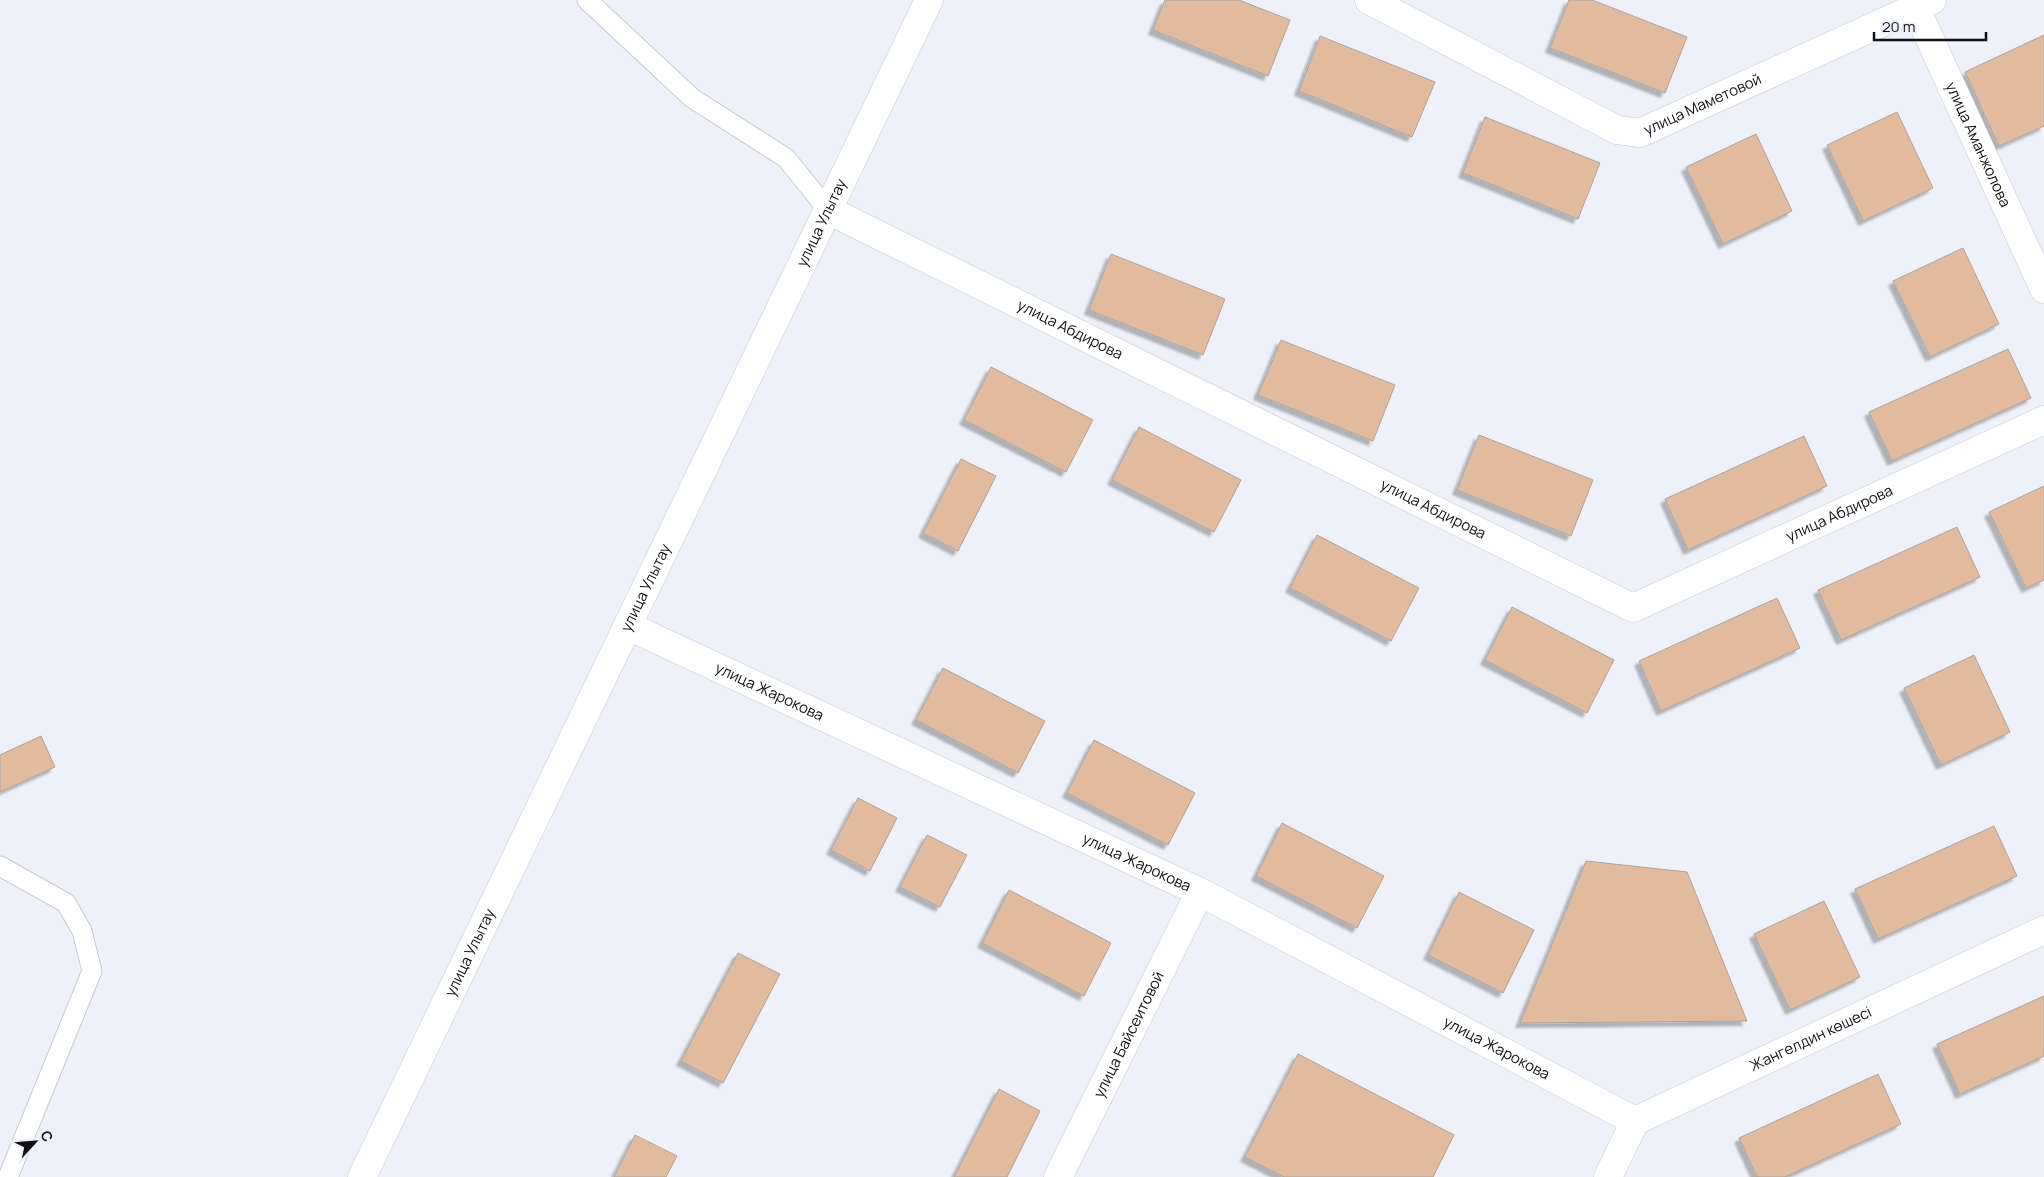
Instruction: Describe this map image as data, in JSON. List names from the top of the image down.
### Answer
{
  "streets": {
    "street": [
      "улица Маметовой",
      "улица Аманжолова",
      "улица Улытау",
      "улица Абдирова",
      "улица Жарокова",
      "улица Байсеитовой",
      "Жангелдин көшесі"
    ]
  },
  "crossings": [
    ["улица Маметовой", "улица Аманжолова"],
    ["улица Улытау", "улица Абдирова"],
    ["улица Улытау", "улица Жарокова"],
    ["улица Жарокова", "улица Байсеитовой"],
    ["улица Жарокова", "Жангелдин көшесі"]
  ],
  "scale_bar": "20 m",
  "north": "top right"
}
